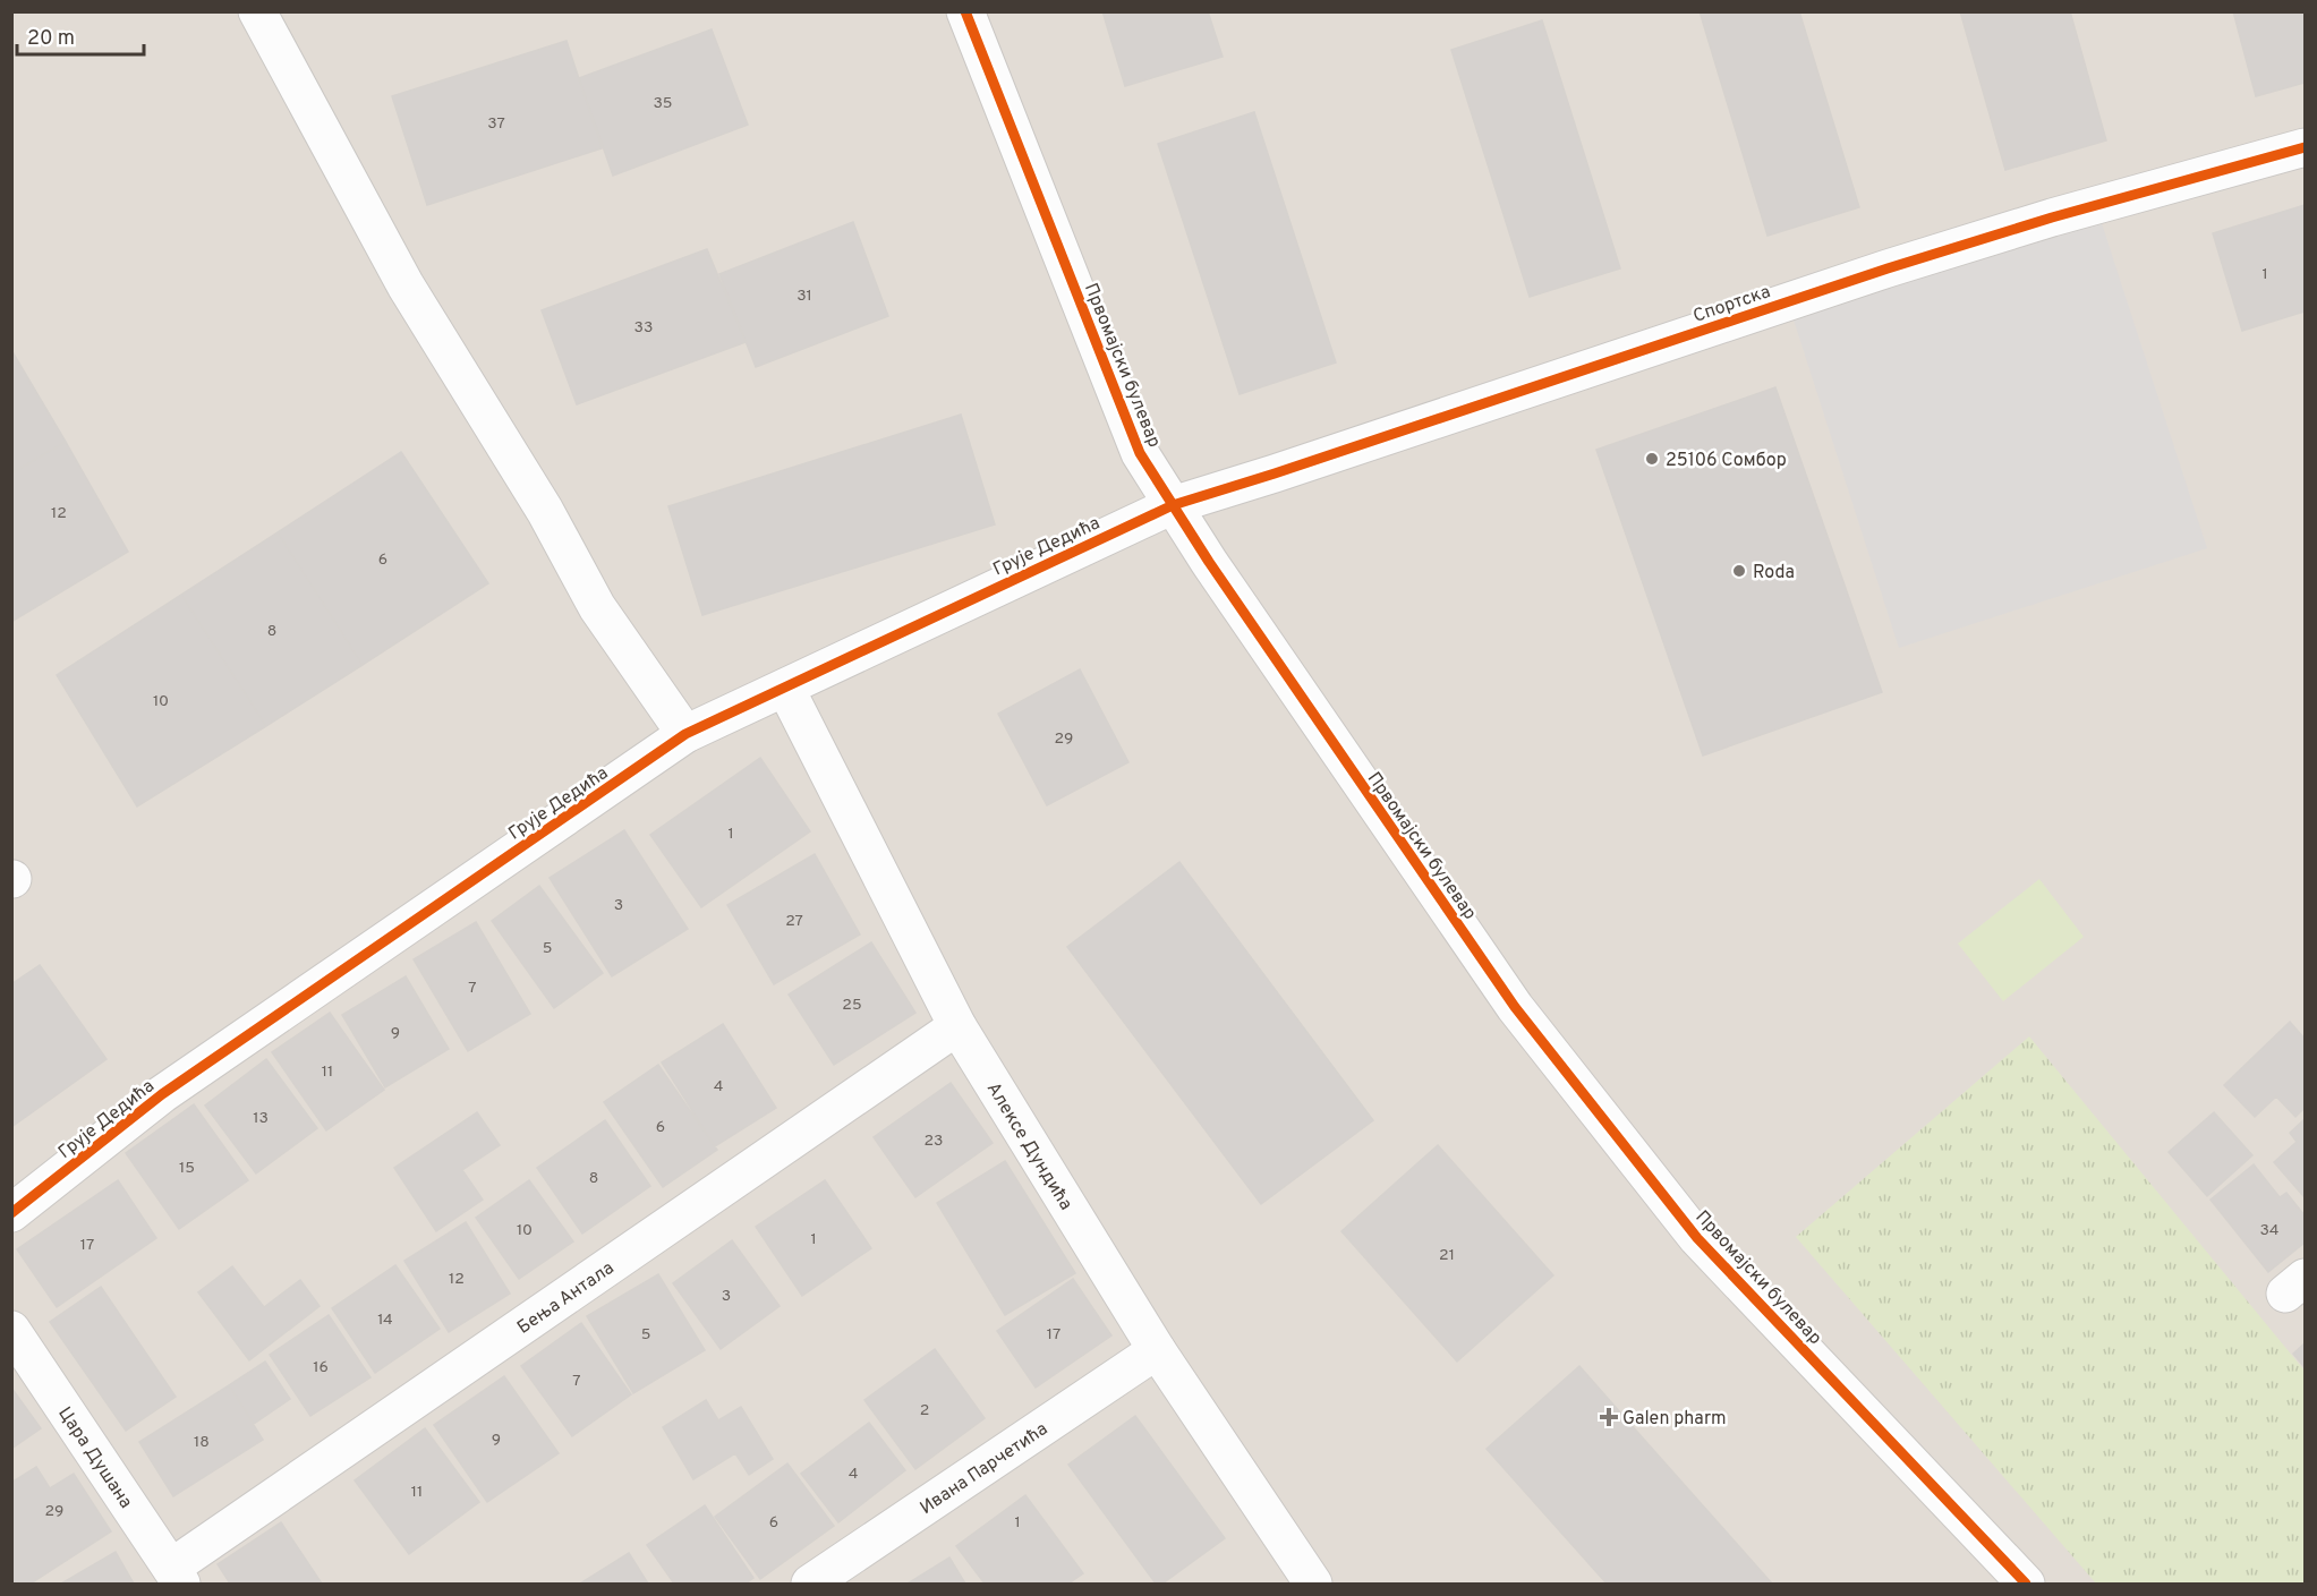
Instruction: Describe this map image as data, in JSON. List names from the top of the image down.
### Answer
{
  "streets": {
    "street": [
      "Спортска",
      "Првомајски булевар",
      "Грује Дедића",
      "Алексе Дундића",
      "Бења Антала",
      "Цара Душана",
      "Ивана Парчетића"
    ]
  },
  "crossings": [
    ["Спортска", "Првомајски булевар"],
    ["Спортска", "Грује Дедића"],
    ["Првомајски булевар", "Грује Дедића"],
    ["Грује Дедића", "Алексе Дундића"],
    ["Алексе Дундића", "Бења Антала"],
    ["Алексе Дундића", "Ивана Парчетића"],
    ["Бења Антала", "Цара Душана"]
  ],
  "places": {
    "other": ["25106 Сомбор", "Roda"],
    "health": ["Galen pharm"]
  },
  "house_numbers": [
    "35",
    "37",
    "1",
    "31",
    "33",
    "12",
    "6",
    "8",
    "10",
    "29",
    "1",
    "3",
    "27",
    "5",
    "7",
    "25",
    "9",
    "11",
    "4",
    "13",
    "6",
    "23",
    "15",
    "8",
    "10",
    "34",
    "1",
    "17",
    "21",
    "12",
    "3",
    "14",
    "5",
    "17",
    "16",
    "7",
    "2",
    "9",
    "18",
    "4",
    "11",
    "29",
    "6",
    "1"
  ],
  "scale_bar": "20 m"
}
